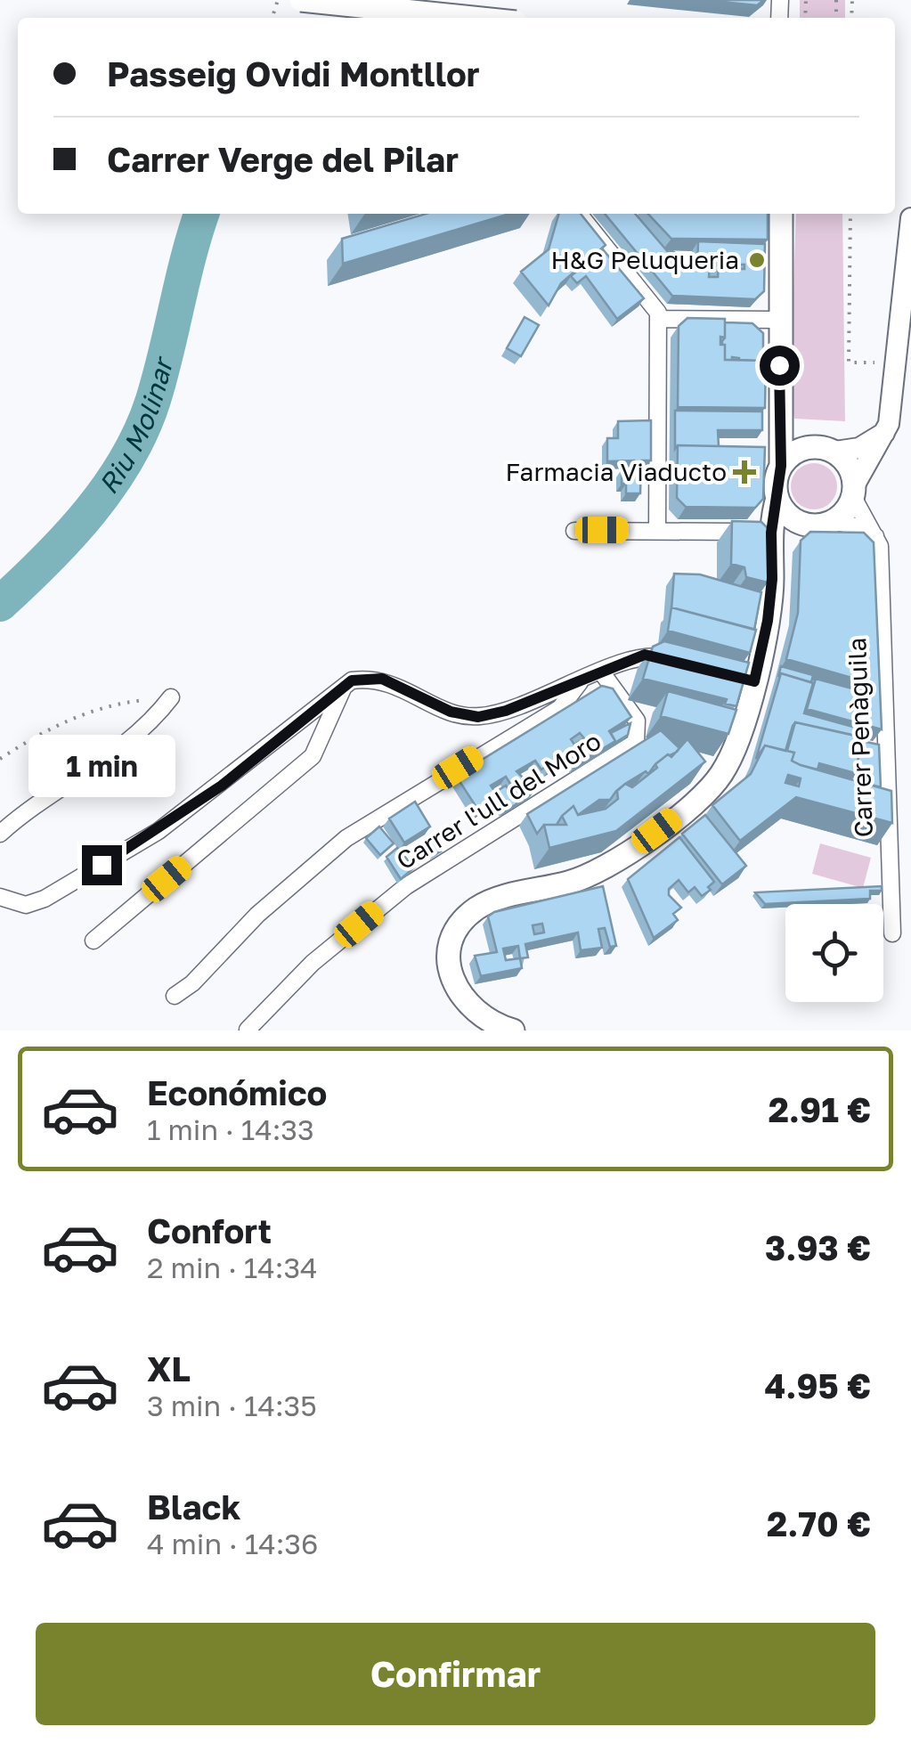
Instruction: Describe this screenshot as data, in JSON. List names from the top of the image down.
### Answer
{
  "streets": {
    "street": ["Carrer Penàguila", "Carrer l'ull del Moro"]
  },
  "water": ["Riu Molinar"],
  "places": {
    "other": ["H&G Peluqueria"],
    "health": ["Farmacia Viaducto"]
  },
  "page": {
    "banner": ["Passeig Ovidi Montllor", "Carrer Verge del Pilar"],
    "bubble": "1 min",
    "list": [
      {
        "name": "Económico",
        "note": "1 min · 14:33",
        "value": "2.91 €"
      },
      {
        "name": "Confort",
        "note": "2 min · 14:34",
        "value": "3.93 €"
      },
      {
        "name": "XL",
        "note": "3 min · 14:35",
        "value": "4.95 €"
      },
      {
        "name": "Black",
        "note": "4 min · 14:36",
        "value": "2.70 €"
      }
    ],
    "buttons": "Confirmar"
  }
}
